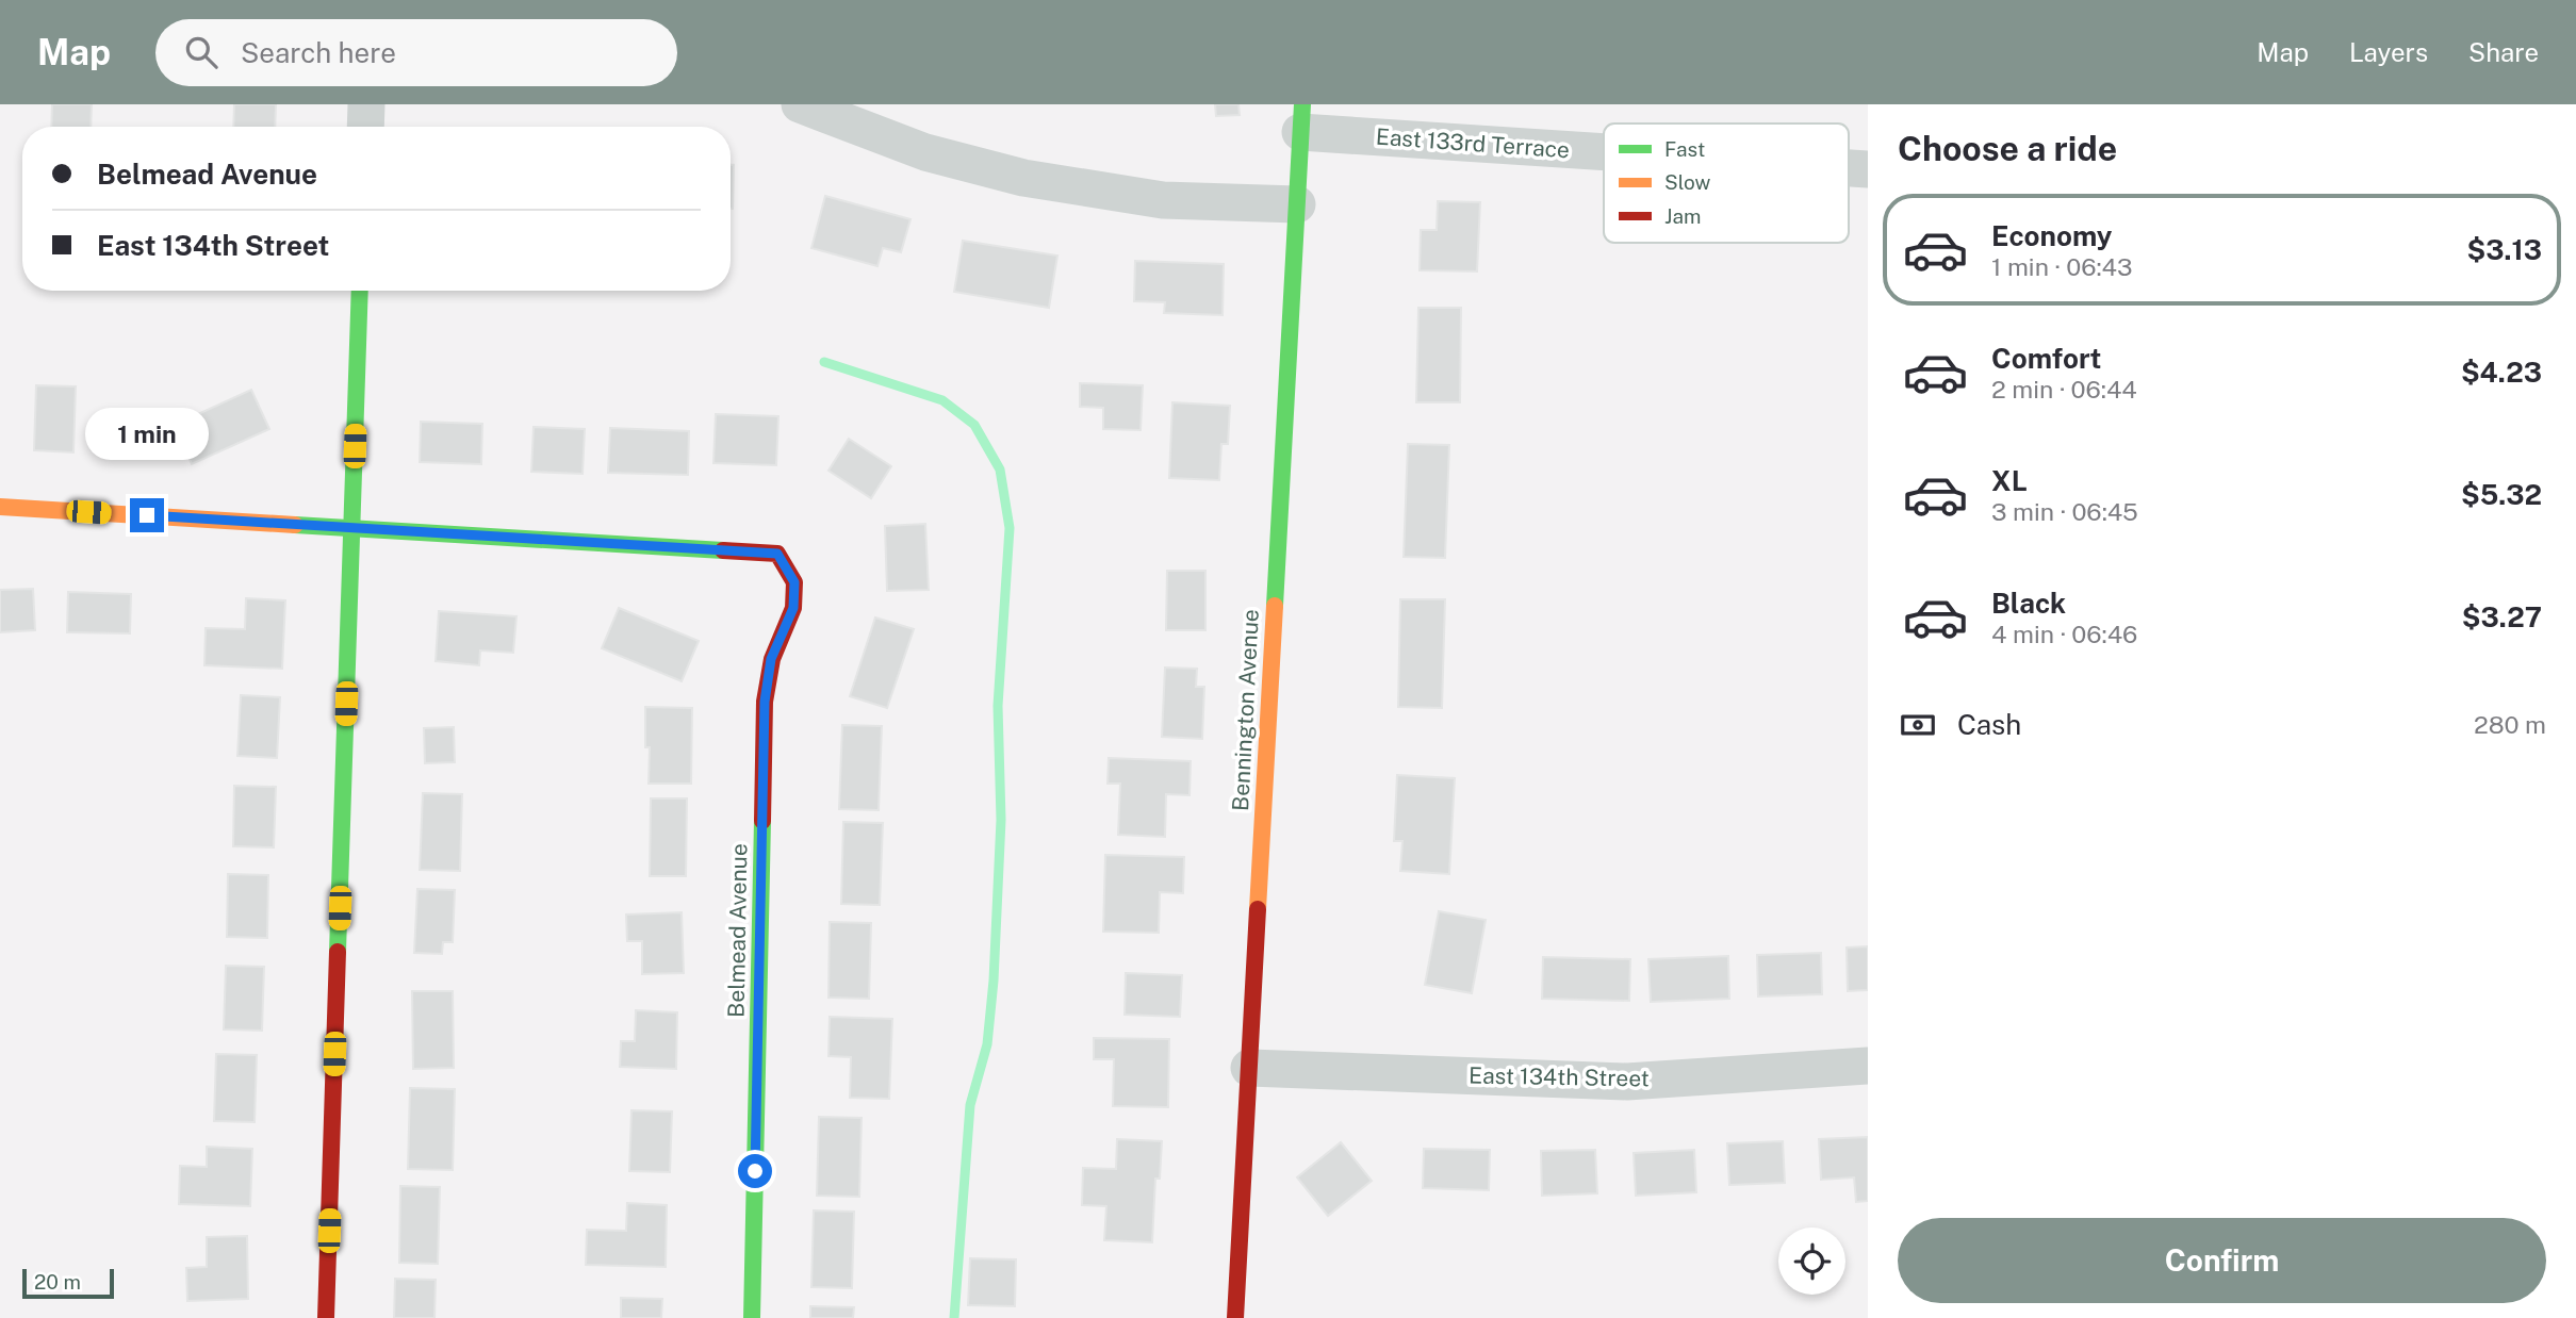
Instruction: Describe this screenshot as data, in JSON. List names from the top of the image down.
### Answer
{
  "streets": {
    "street": [
      "East 133rd Terrace",
      "Bennington Avenue",
      "Belmead Avenue",
      "East 134th Street"
    ]
  },
  "crossings": [
    ["East 133rd Terrace", "Bennington Avenue"],
    ["Bennington Avenue", "East 134th Street"]
  ],
  "legend": ["Fast", "Slow", "Jam"],
  "scale_bar": "20 m",
  "page": {
    "header": "Map",
    "search": "Search here",
    "nav": ["Map", "Layers", "Share"],
    "heading": "Choose a ride",
    "banner": ["Belmead Avenue", "East 134th Street"],
    "list": [
      {
        "name": "Economy",
        "note": "1 min · 06:43",
        "value": "$3.13"
      },
      {
        "name": "Comfort",
        "note": "2 min · 06:44",
        "value": "$4.23"
      },
      {
        "name": "XL",
        "note": "3 min · 06:45",
        "value": "$5.32"
      },
      {
        "name": "Black",
        "note": "4 min · 06:46",
        "value": "$3.27"
      }
    ],
    "bubble": "1 min",
    "pay": ["Cash", "280 m"],
    "buttons": "Confirm",
    "scale": "20 m"
  }
}
